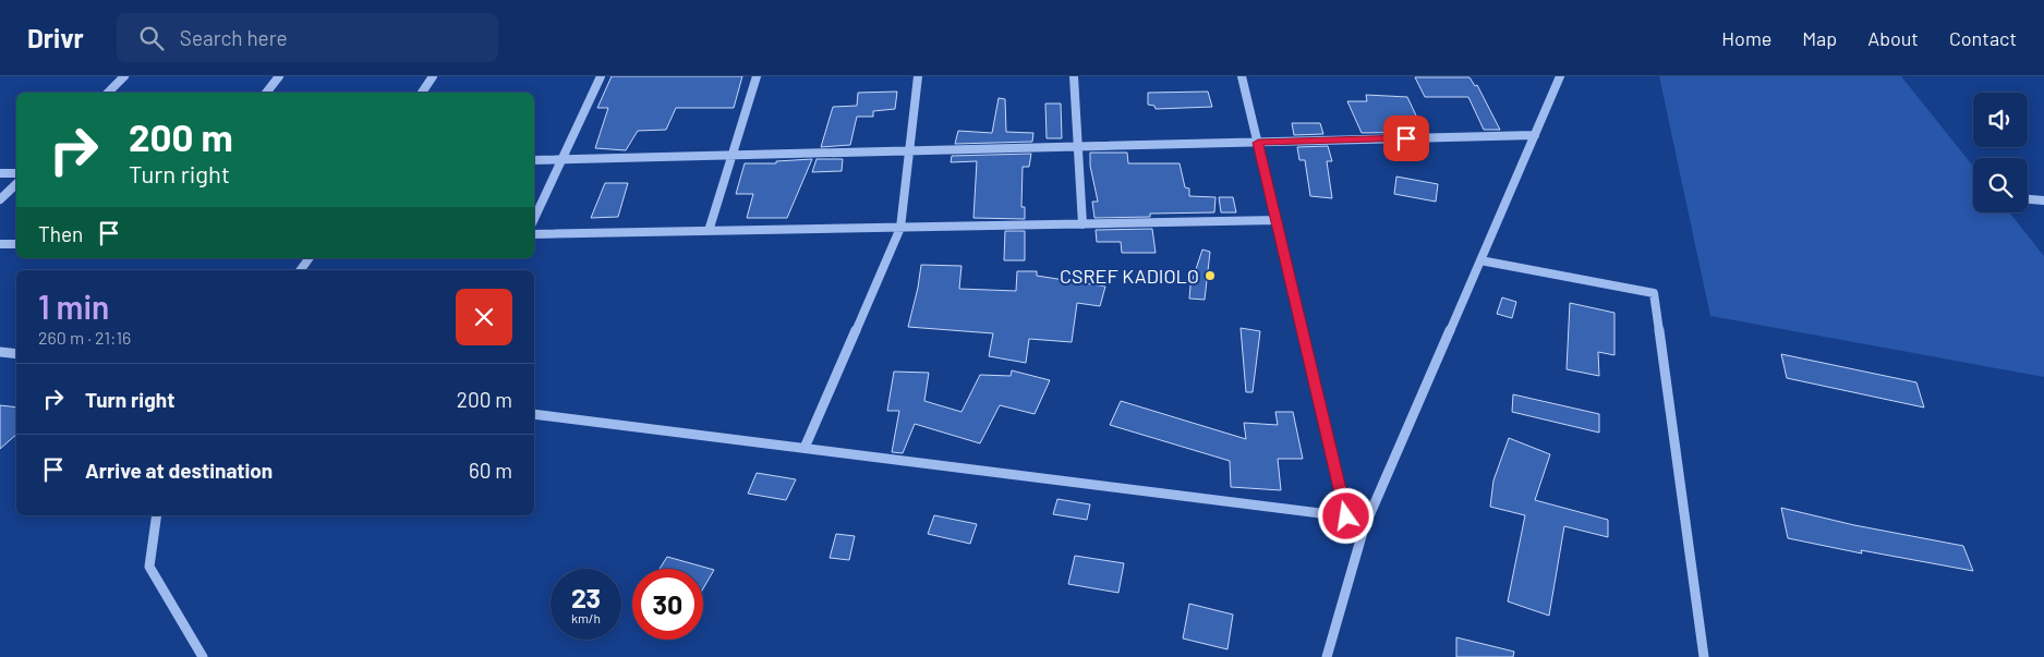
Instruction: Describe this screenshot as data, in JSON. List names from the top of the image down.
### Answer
{
  "places": ["CSREF KADIOLO"],
  "page": {
    "header": "Drivr",
    "search": "Search here",
    "nav": [
      "Home",
      "Map",
      "About",
      "Contact"
    ],
    "turn": ["200 m", "Turn right"],
    "then": "Then",
    "heading": ["1 min", "260 m · 21:16"],
    "list": [
      {
        "name": "Turn right",
        "value": "200 m"
      },
      {
        "name": "Arrive at destination",
        "value": "60 m"
      }
    ],
    "speed": "23 km/h",
    "limit": "30"
  }
}
